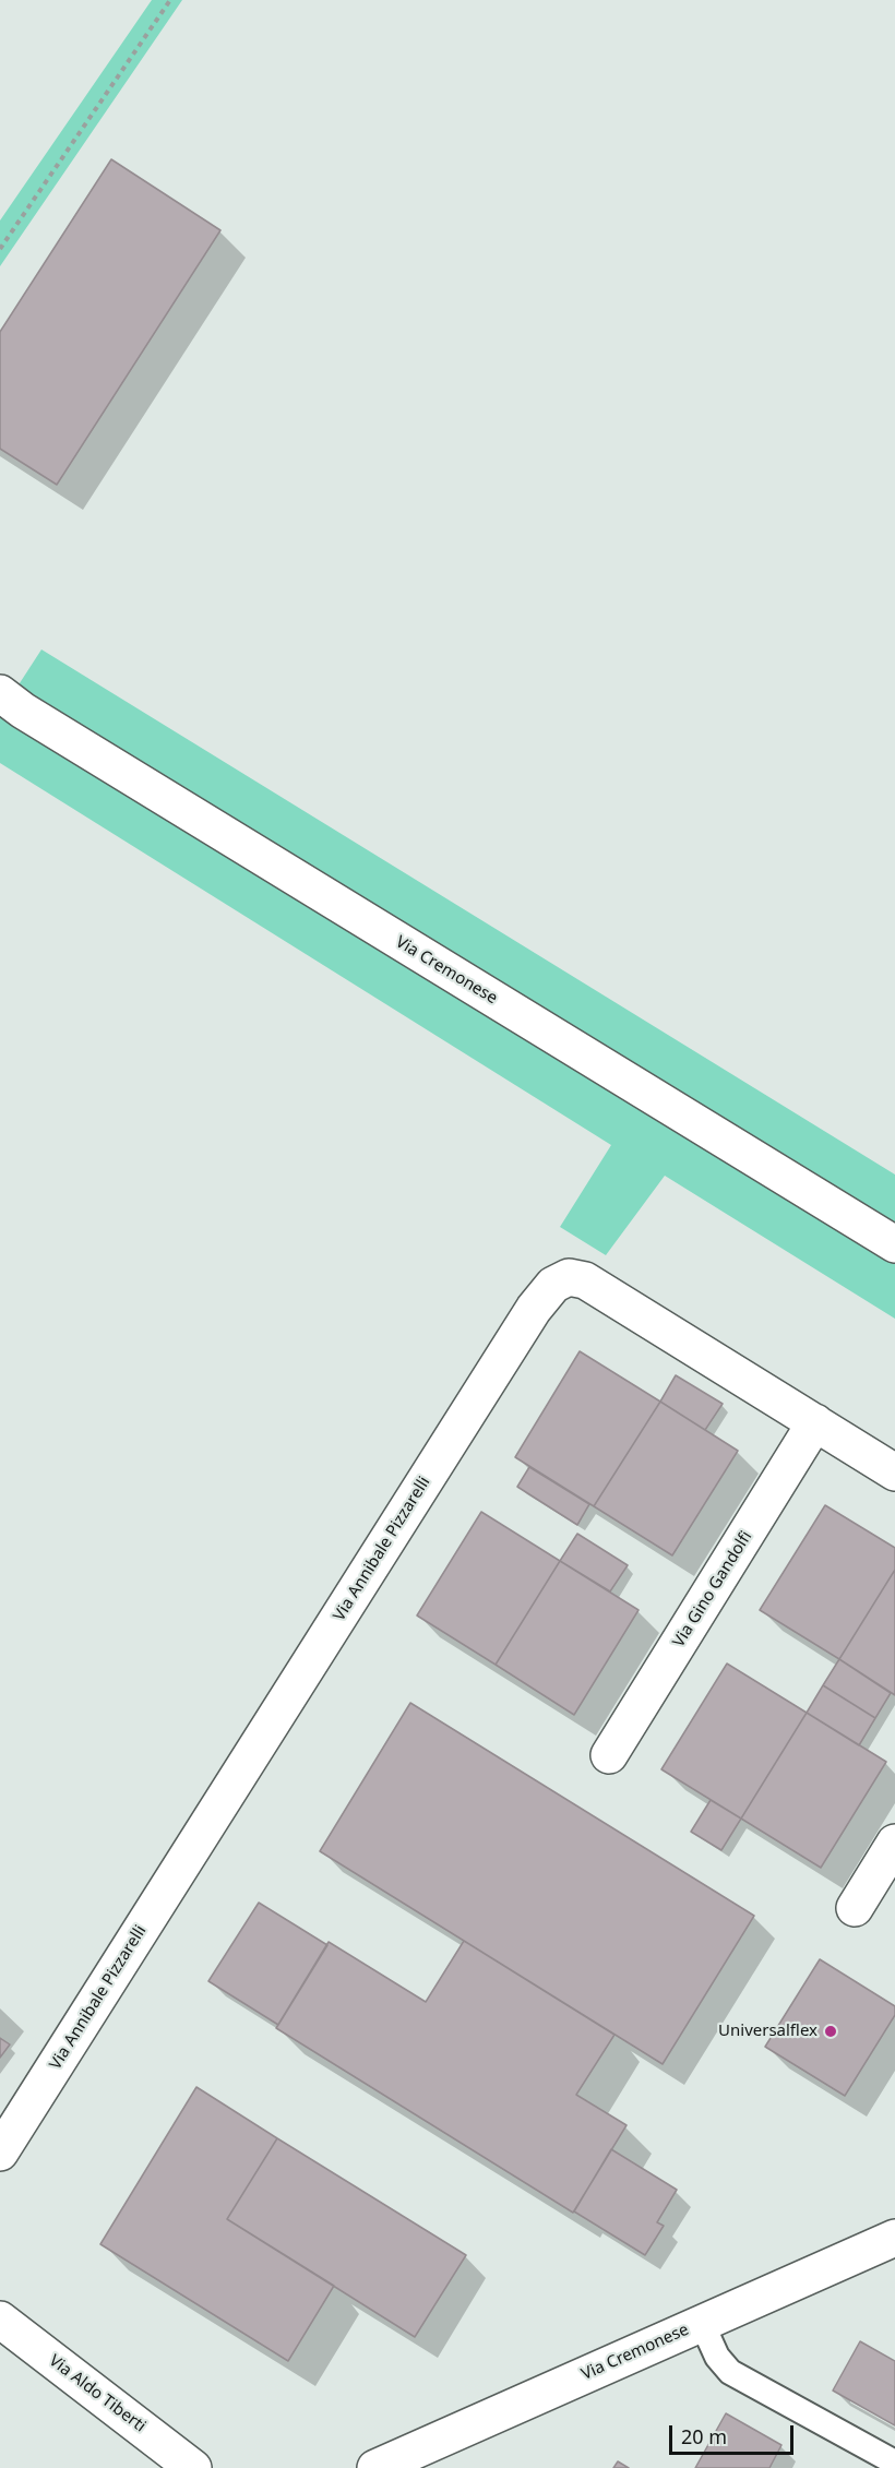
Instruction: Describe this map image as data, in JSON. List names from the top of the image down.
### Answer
{
  "streets": {
    "street": [
      "Via Cremonese",
      "Via Annibale Pizzarelli",
      "Via Gino Gandolfi",
      "Via Aldo Tiberti"
    ]
  },
  "crossings": [
    ["Via Annibale Pizzarelli", "Via Gino Gandolfi"]
  ],
  "places": ["Universalflex"],
  "scale_bar": "20 m"
}
